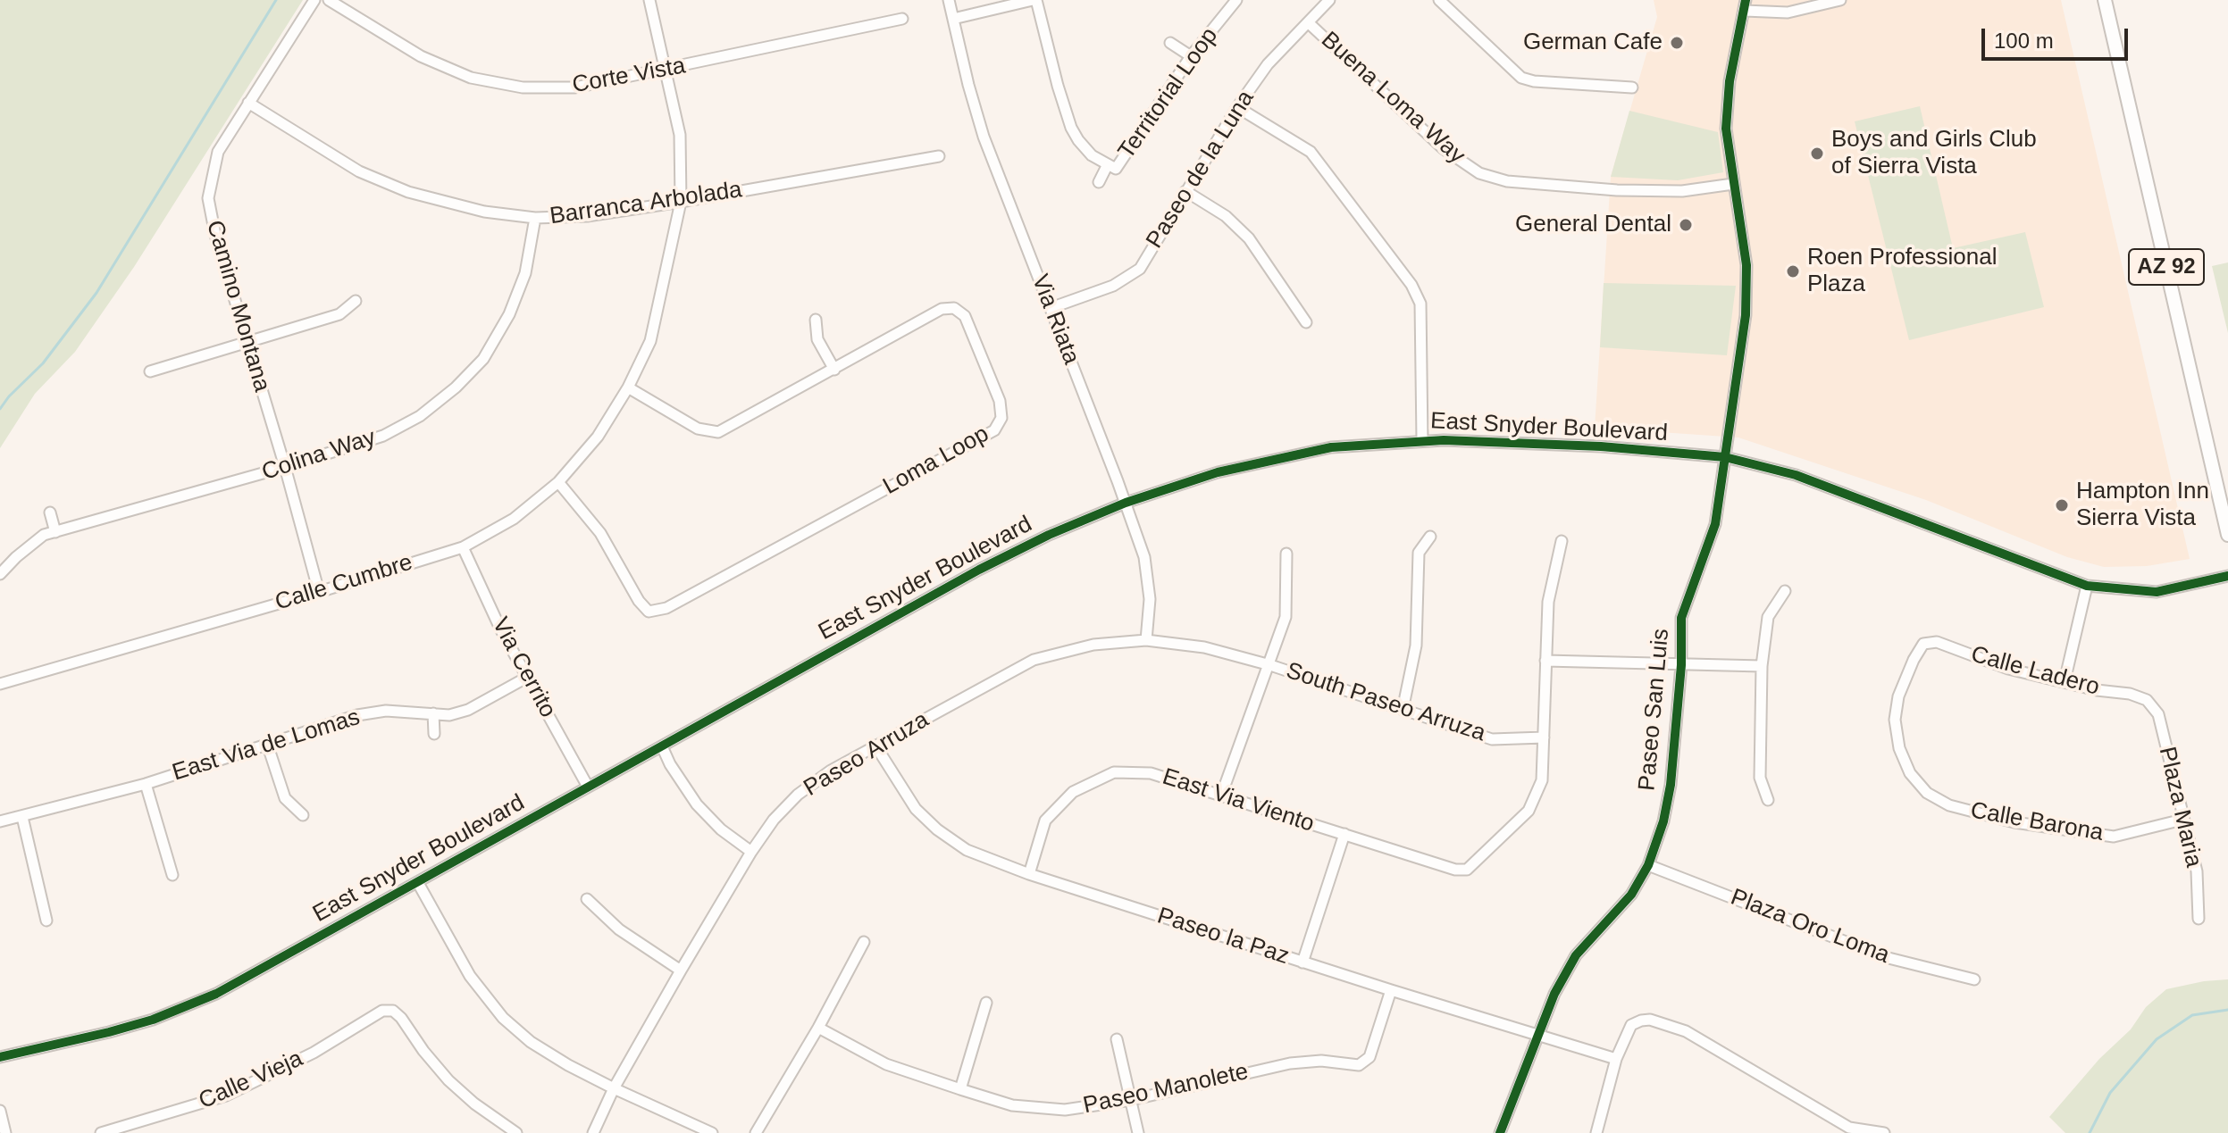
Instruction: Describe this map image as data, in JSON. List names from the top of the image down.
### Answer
{
  "streets": {
    "main road": ["AZ 92"],
    "street": [
      "Corte Vista",
      "Territorial Loop",
      "Buena Loma Way",
      "Paseo de la Luna",
      "Barranca Arbolada",
      "Camino Montana",
      "Via Riata",
      "East Snyder Boulevard",
      "Colina Way",
      "Loma Loop",
      "Calle Cumbre",
      "Via Cerrito",
      "Calle Ladero",
      "South Paseo Arruza",
      "Paseo San Luis",
      "East Via de Lomas",
      "Paseo Arruza",
      "East Via Viento",
      "Plaza Maria",
      "Calle Barona",
      "Plaza Oro Loma",
      "Paseo la Paz",
      "Calle Vieja",
      "Paseo Manolete"
    ]
  },
  "crossings": [
    ["Corte Vista", "Calle Cumbre"],
    ["Buena Loma Way", "Paseo de la Luna"],
    ["Buena Loma Way", "Paseo San Luis"],
    ["Paseo de la Luna", "Via Riata"],
    ["Barranca Arbolada", "Camino Montana"],
    ["Barranca Arbolada", "Colina Way"],
    ["Barranca Arbolada", "Calle Cumbre"],
    ["Camino Montana", "Colina Way"],
    ["Camino Montana", "Calle Cumbre"],
    ["Via Riata", "East Snyder Boulevard"],
    ["Via Riata", "Paseo Arruza"],
    ["East Snyder Boulevard", "Via Cerrito"],
    ["East Snyder Boulevard", "Paseo San Luis"],
    ["Loma Loop", "Calle Cumbre"],
    ["Calle Cumbre", "Via Cerrito"],
    ["Via Cerrito", "East Via de Lomas"],
    ["Calle Ladero", "Plaza Maria"],
    ["Calle Ladero", "Calle Barona"],
    ["South Paseo Arruza", "Paseo Arruza"],
    ["South Paseo Arruza", "East Via Viento"],
    ["Paseo San Luis", "Plaza Oro Loma"],
    ["Paseo San Luis", "Paseo la Paz"],
    ["Paseo Arruza", "Paseo la Paz"],
    ["East Via Viento", "Paseo la Paz"],
    ["Plaza Maria", "Calle Barona"],
    ["Paseo la Paz", "Paseo Manolete"]
  ],
  "places": [
    "German Cafe",
    "Boys and Girls Club of Sierra Vista",
    "General Dental",
    "Roen Professional Plaza",
    "Hampton Inn Sierra Vista"
  ],
  "scale_bar": "100 m"
}
